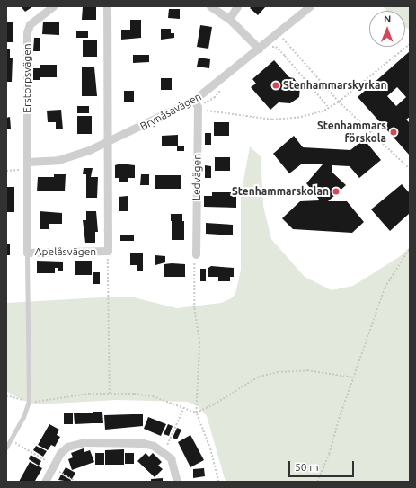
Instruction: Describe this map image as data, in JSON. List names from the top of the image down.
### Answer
{
  "streets": {
    "street": [
      "Erstorpsvägen",
      "Brynåsavägen",
      "Ledvägen",
      "Apelåsvägen"
    ]
  },
  "crossings": [
    ["Erstorpsvägen", "Brynåsavägen"],
    ["Erstorpsvägen", "Apelåsvägen"],
    ["Brynåsavägen", "Ledvägen"],
    ["Brynåsavägen", "Apelåsvägen"]
  ],
  "places": ["Stenhammarskyrkan", "Stenhammars förskola", "Stenhammarskolan"],
  "scale_bar": "50 m",
  "north": "top"
}
